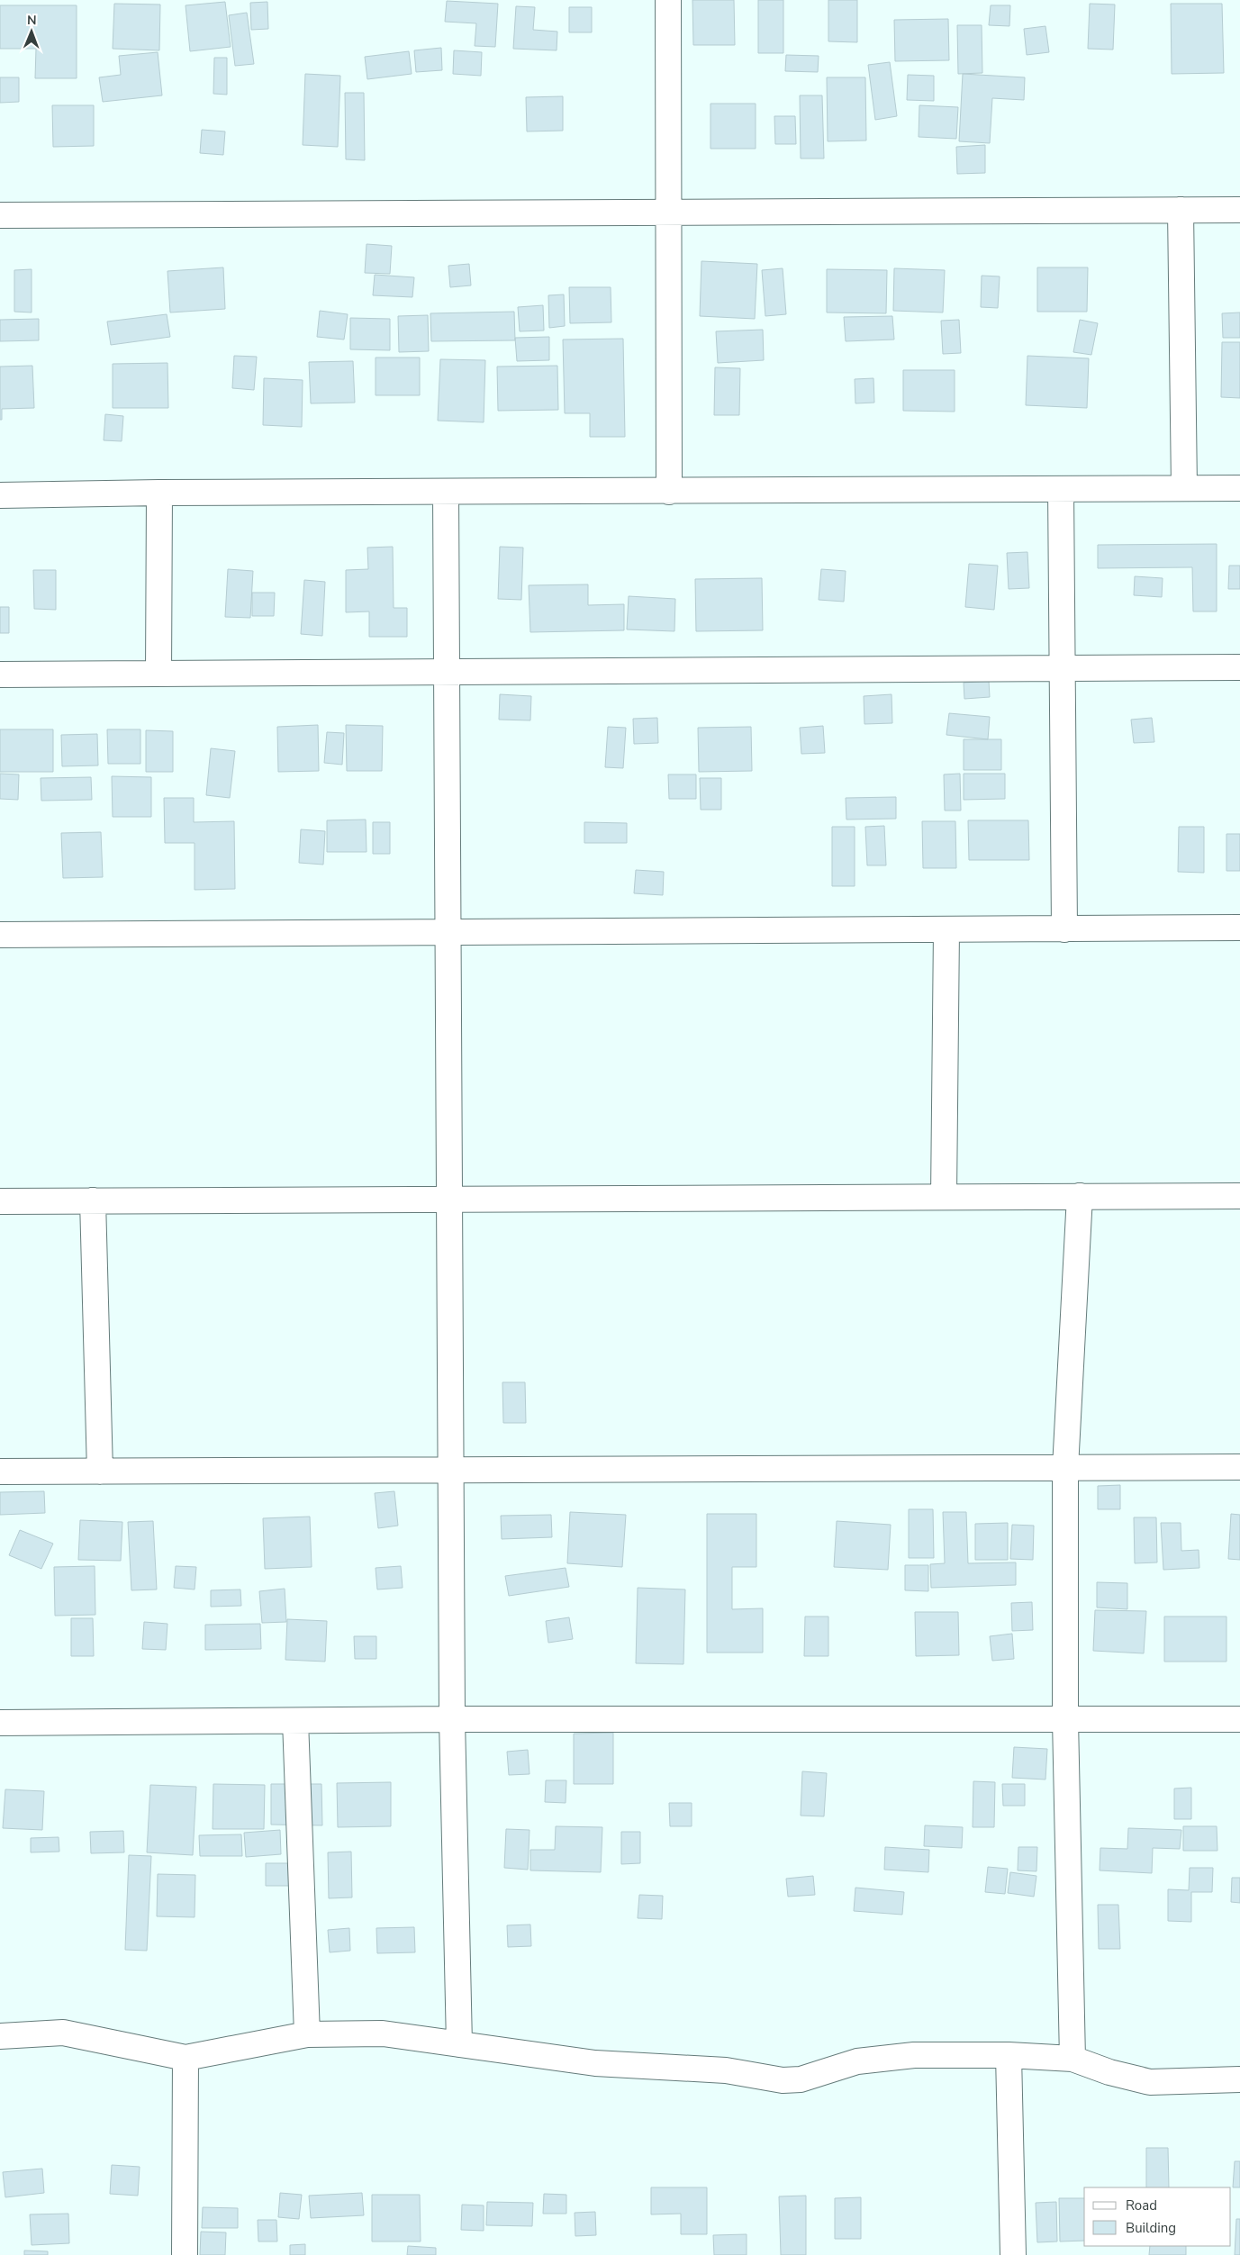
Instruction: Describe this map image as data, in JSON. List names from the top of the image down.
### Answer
{
  "legend": ["Road", "Building"],
  "north": "top"
}
